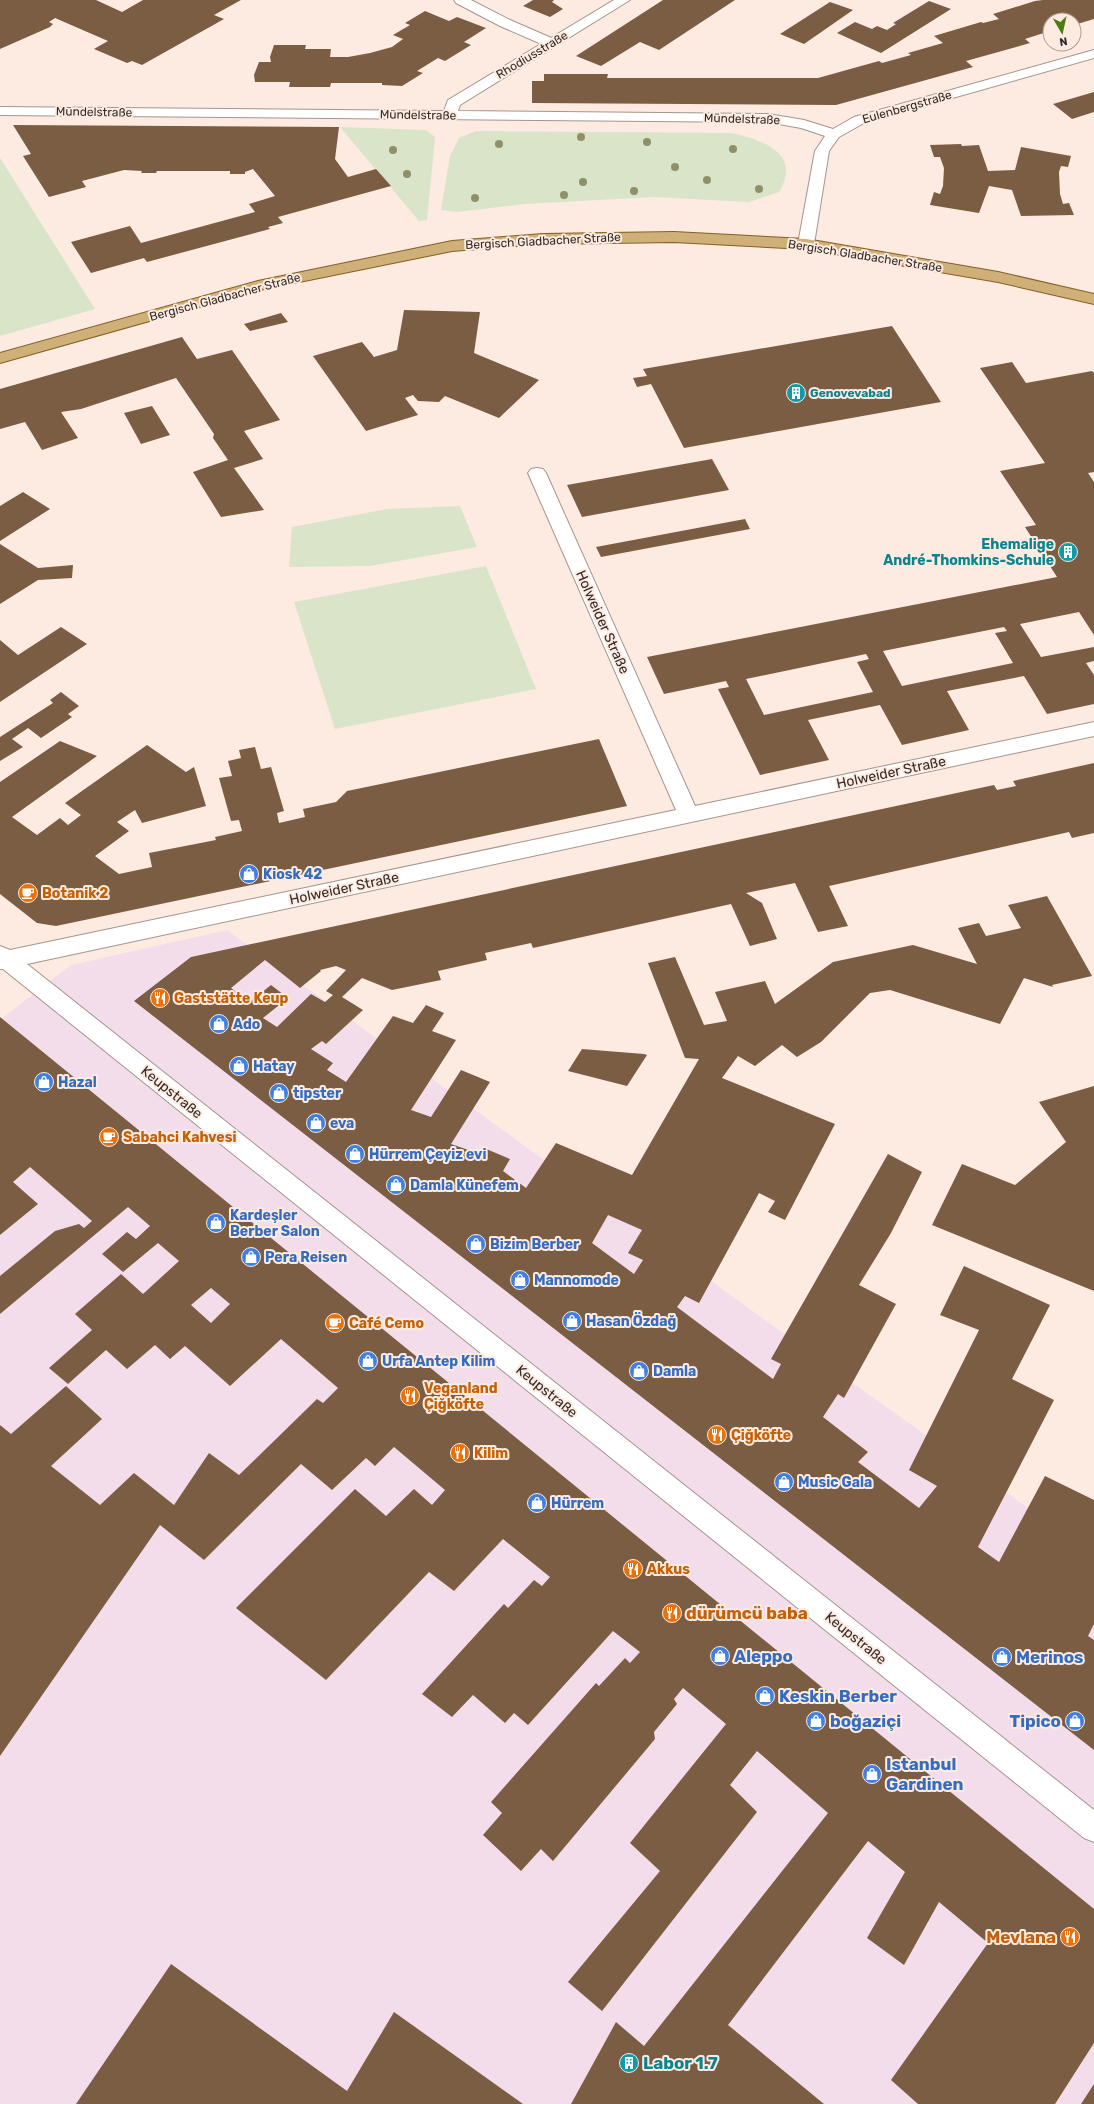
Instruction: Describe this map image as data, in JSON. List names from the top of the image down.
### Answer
{
  "streets": {
    "main road": ["Bergisch Gladbacher Straße"],
    "street": [
      "Rhodiusstraße",
      "Eulenbergstraße",
      "Mündelstraße",
      "Holweider Straße",
      "Keupstraße"
    ]
  },
  "crossings": [
    ["Rhodiusstraße", "Mündelstraße"],
    ["Eulenbergstraße", "Mündelstraße"],
    ["Eulenbergstraße", "Bergisch Gladbacher Straße"],
    ["Holweider Straße", "Keupstraße"]
  ],
  "places": {
    "building": ["Genovevabad", "Ehemalige André-Thomkins-Schule", "Labor 1.7"],
    "shop": [
      "Kiosk 42",
      "Ado",
      "Hatay",
      "Hazal",
      "tipster",
      "eva",
      "Hürrem Çeyiz evi",
      "Damla Künefem",
      "Kardeşler Berber Salon",
      "Bizim Berber",
      "Pera Reisen",
      "Mannomode",
      "Hasan Özdağ",
      "Urfa Antep Kilim",
      "Damla",
      "Music Gala",
      "Hürrem",
      "Aleppo",
      "Merinos",
      "Keskin Berber",
      "boğaziçi",
      "Tipico",
      "Istanbul Gardinen"
    ],
    "cafe": ["Botanik 2", "Sabahci Kahvesi", "Café Cemo"],
    "restaurant": [
      "Gaststätte Keup",
      "Veganland Çiğköfte",
      "Çiğköfte",
      "Kilim",
      "Akkus",
      "dürümcü baba",
      "Mevlana"
    ]
  },
  "north": "bottom"
}
